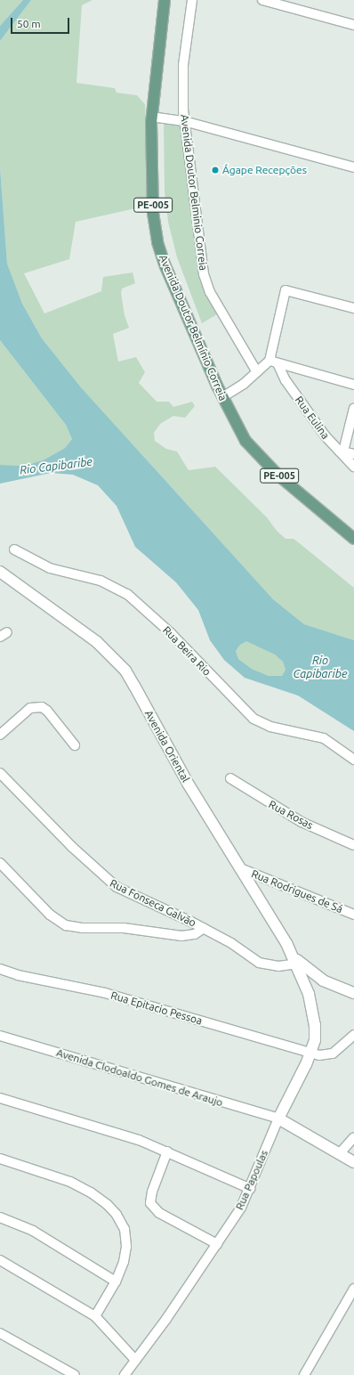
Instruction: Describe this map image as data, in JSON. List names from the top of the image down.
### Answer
{
  "streets": {
    "main road": ["PE-005", "Avenida Doutor Belmínio Correia"],
    "street": [
      "Avenida Doutor Belminio Correia",
      "Rua Eulina",
      "Rua Beira Rio",
      "Avenida Oriental",
      "Rua Rosas",
      "Rua Rodrigues de Sá",
      "Rua Fonseca Galvão",
      "Rua Epitacio Pessoa",
      "Avenida Clodoaldo Gomes de Araujo",
      "Rua Papoulas"
    ]
  },
  "crossings": [
    ["Avenida Oriental", "Rua Rodrigues de Sá"],
    ["Avenida Oriental", "Rua Fonseca Galvão"],
    ["Avenida Oriental", "Rua Papoulas"],
    ["Rua Fonseca Galvão", "Rua Papoulas"],
    ["Rua Epitacio Pessoa", "Rua Papoulas"],
    ["Avenida Clodoaldo Gomes de Araujo", "Rua Papoulas"]
  ],
  "water": ["Rio Capibaribe"],
  "places": ["Ágape Recepções"],
  "scale_bar": "50 m"
}
